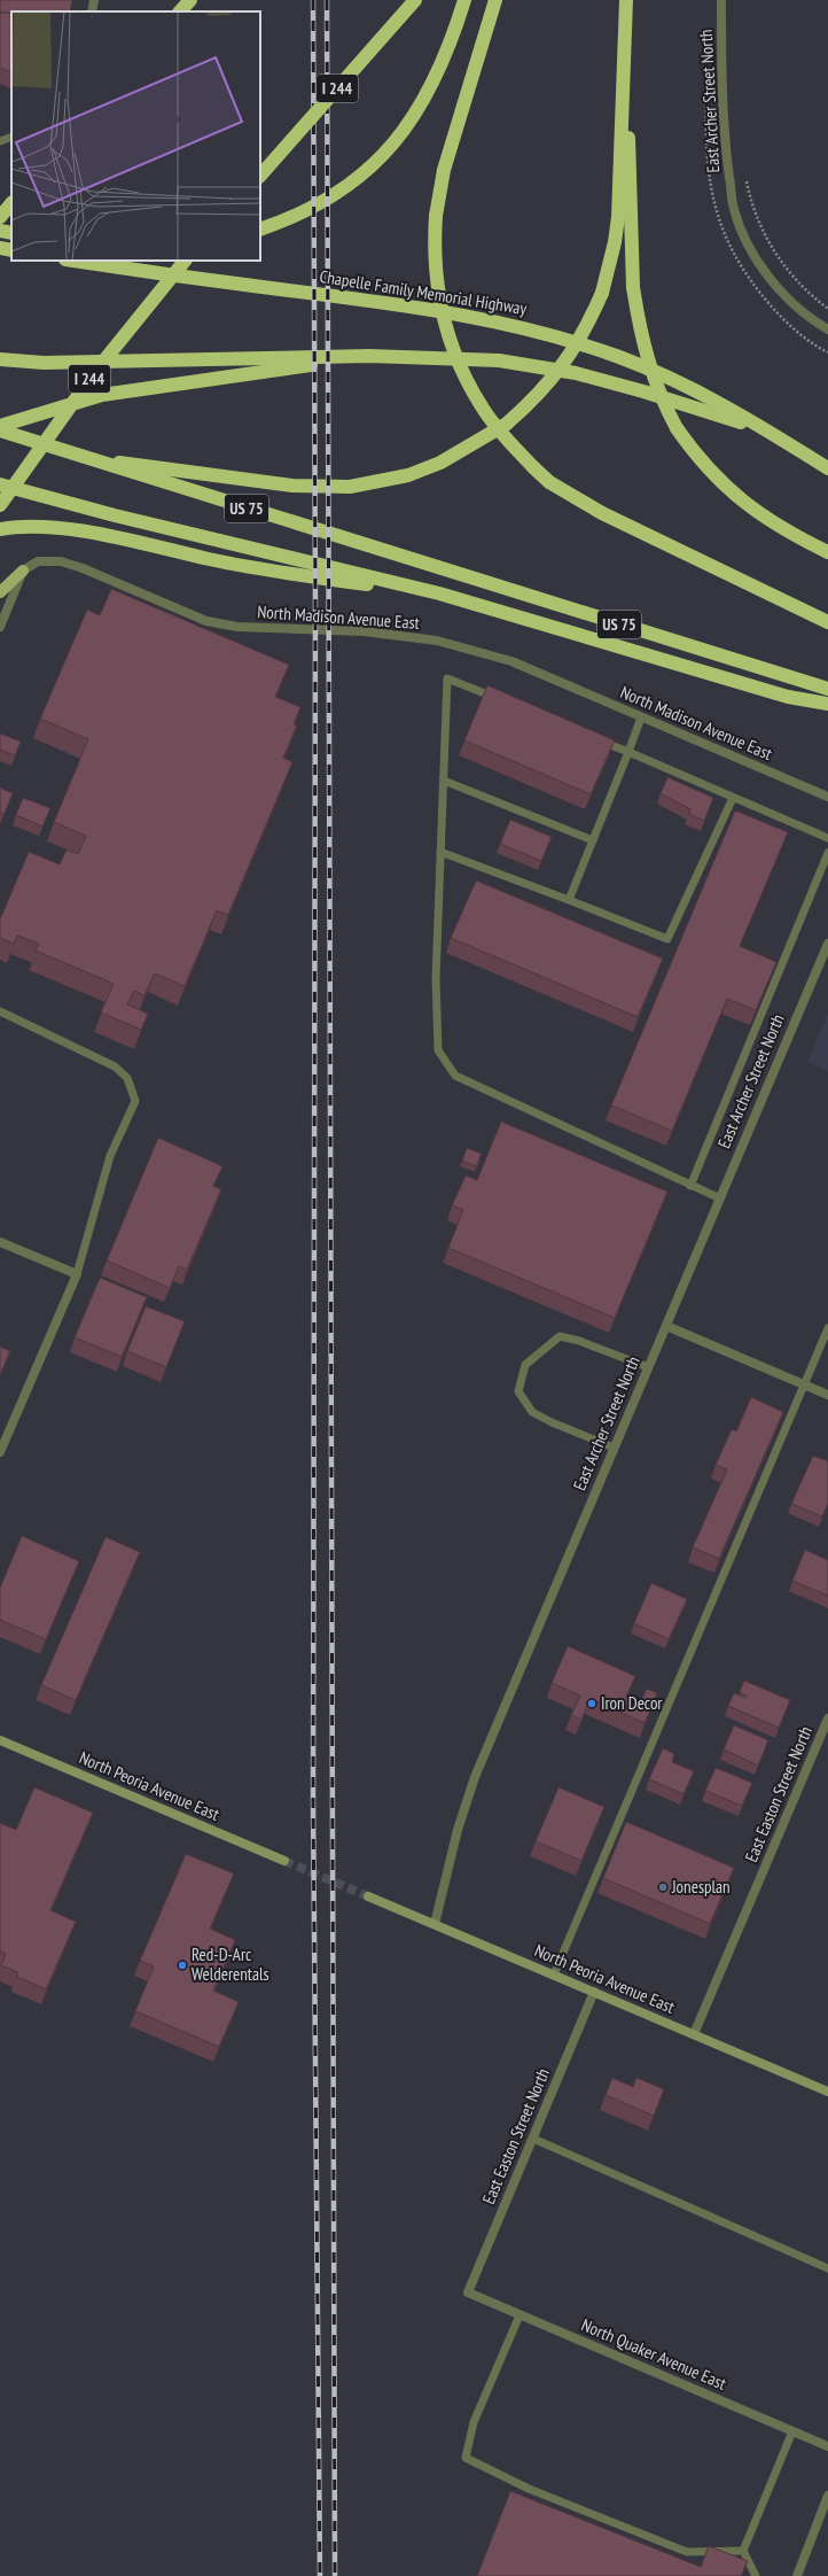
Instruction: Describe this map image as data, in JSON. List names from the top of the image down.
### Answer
{
  "streets": {
    "highway": ["I 244", "Chapelle Family Memorial Highway", "US 75"],
    "main road": ["North Peoria Avenue East"],
    "street": [
      "East Archer Street North",
      "North Madison Avenue East",
      "East Easton Street North",
      "North Quaker Avenue East"
    ]
  },
  "crossings": [
    ["East Archer Street North", "North Peoria Avenue East"],
    ["North Peoria Avenue East", "East Easton Street North"],
    ["East Easton Street North", "North Quaker Avenue East"]
  ],
  "places": ["Iron Decor", "Jonesplan", "Red-D-Arc Welderentals"]
}
